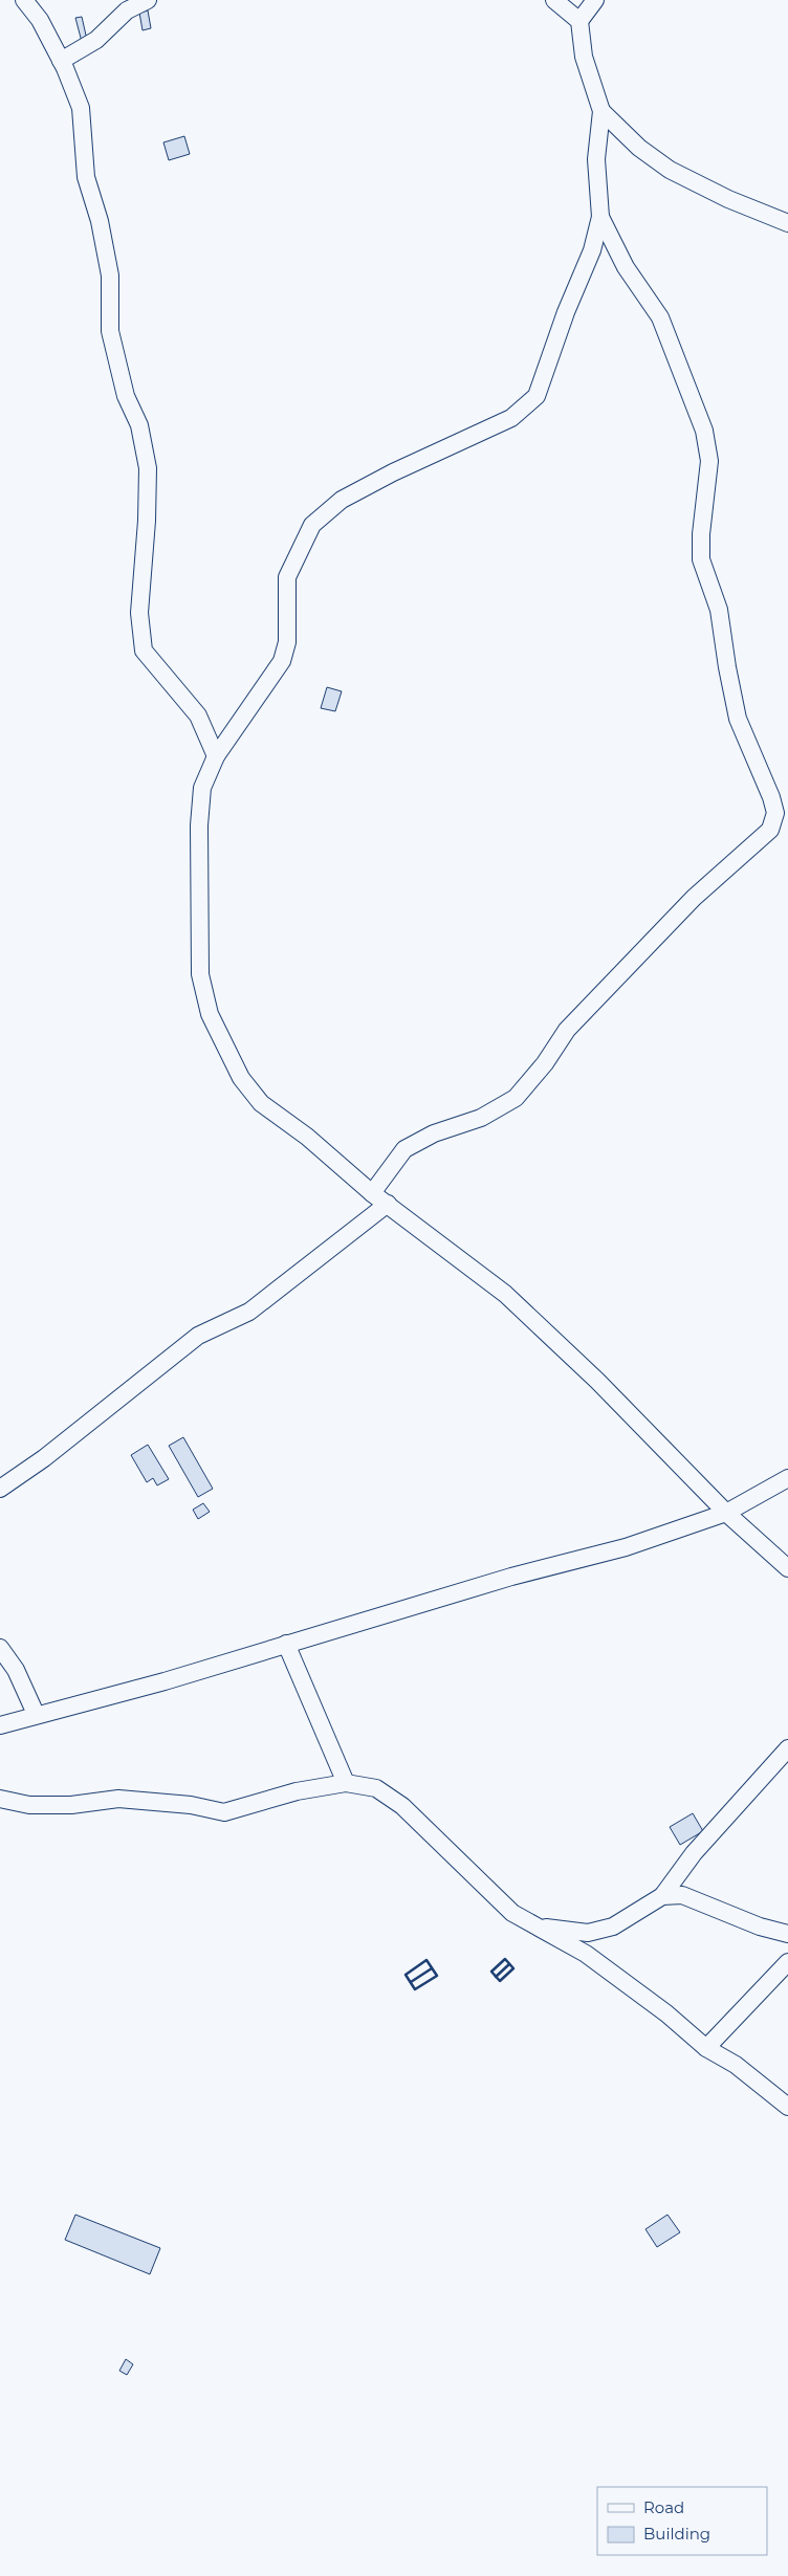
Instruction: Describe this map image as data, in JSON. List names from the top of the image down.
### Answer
{
  "legend": ["Road", "Building"]
}
